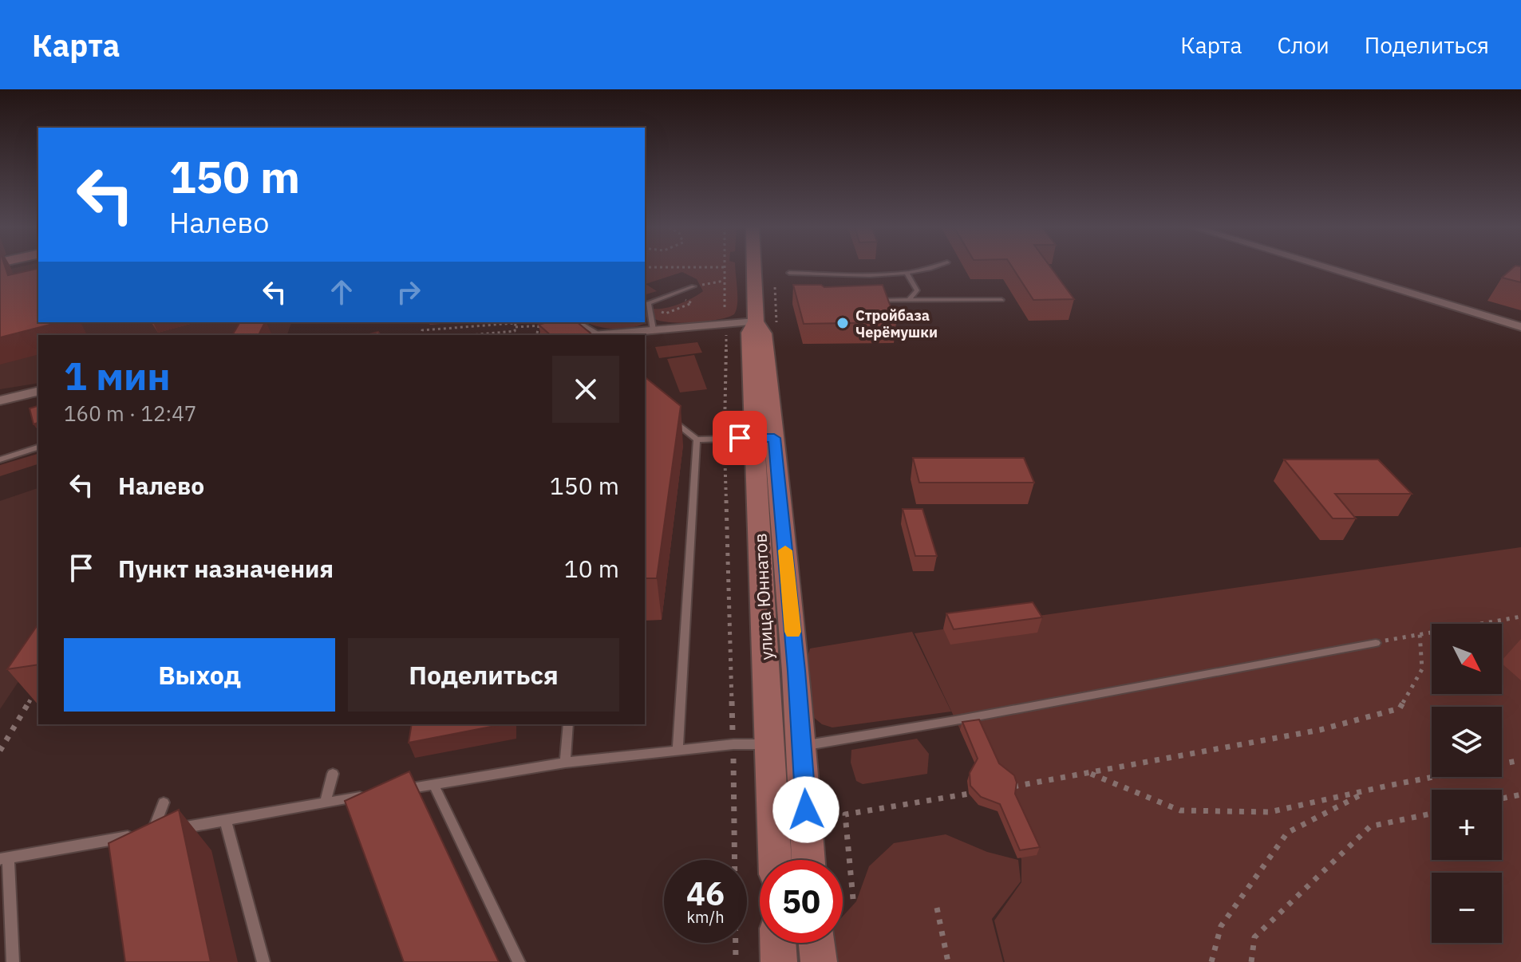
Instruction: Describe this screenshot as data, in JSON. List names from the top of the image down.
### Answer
{
  "streets": {
    "main road": ["улица Юннатов"]
  },
  "places": ["Стройбаза Черёмушки"],
  "north": "bottom right",
  "page": {
    "header": "Карта",
    "nav": ["Карта", "Слои", "Поделиться"],
    "turn": ["150 m", "Налево"],
    "heading": ["1 мин", "160 m · 12:47"],
    "list": [
      {
        "name": "Налево",
        "value": "150 m"
      },
      {
        "name": "Пункт назначения",
        "value": "10 m"
      }
    ],
    "map_buttons": ["+", "−"],
    "buttons": ["Выход", "Поделиться"],
    "speed": "46 km/h",
    "limit": "50"
  }
}
